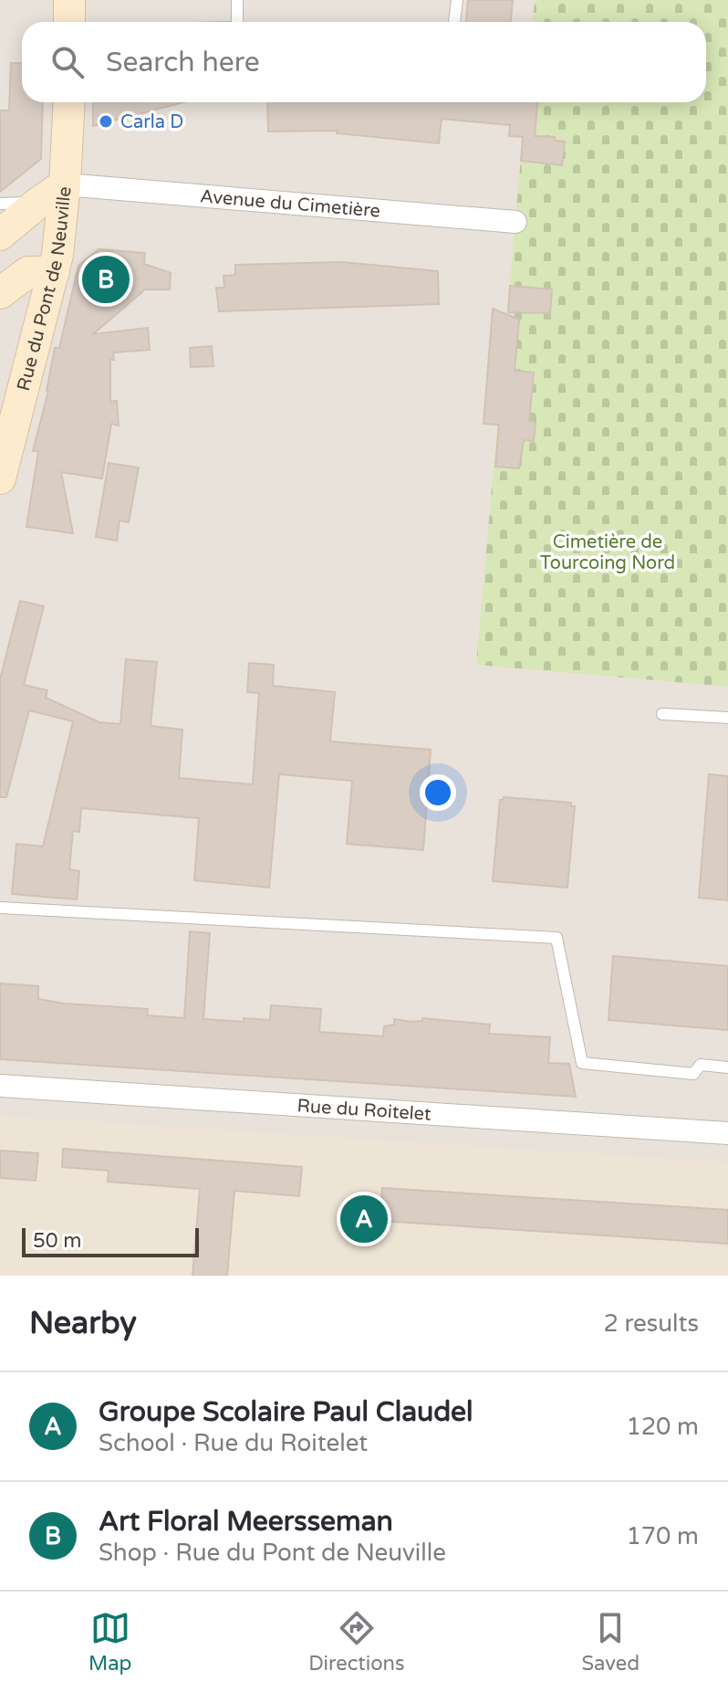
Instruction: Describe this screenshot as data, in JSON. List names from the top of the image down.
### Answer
{
  "streets": {
    "main road": ["Rue du Pont de Neuville"],
    "street": ["Avenue du Cimetière", "Rue du Roitelet"]
  },
  "crossings": [
    ["Avenue du Cimetière", "Rue du Pont de Neuville"]
  ],
  "parks": ["Cimetière de Tourcoing Nord"],
  "places": ["Carla D"],
  "scale_bar": "50 m",
  "page": {
    "search": "Search here",
    "pins": ["B", "A"],
    "scale": "50 m",
    "heading": ["Nearby", "2 results"],
    "list": [
      {
        "mark": "A",
        "name": "Groupe Scolaire Paul Claudel",
        "note": "School · Rue du Roitelet",
        "value": "120 m"
      },
      {
        "mark": "B",
        "name": "Art Floral Meersseman",
        "note": "Shop · Rue du Pont de Neuville",
        "value": "170 m"
      }
    ],
    "nav": ["Map", "Directions", "Saved"]
  }
}
